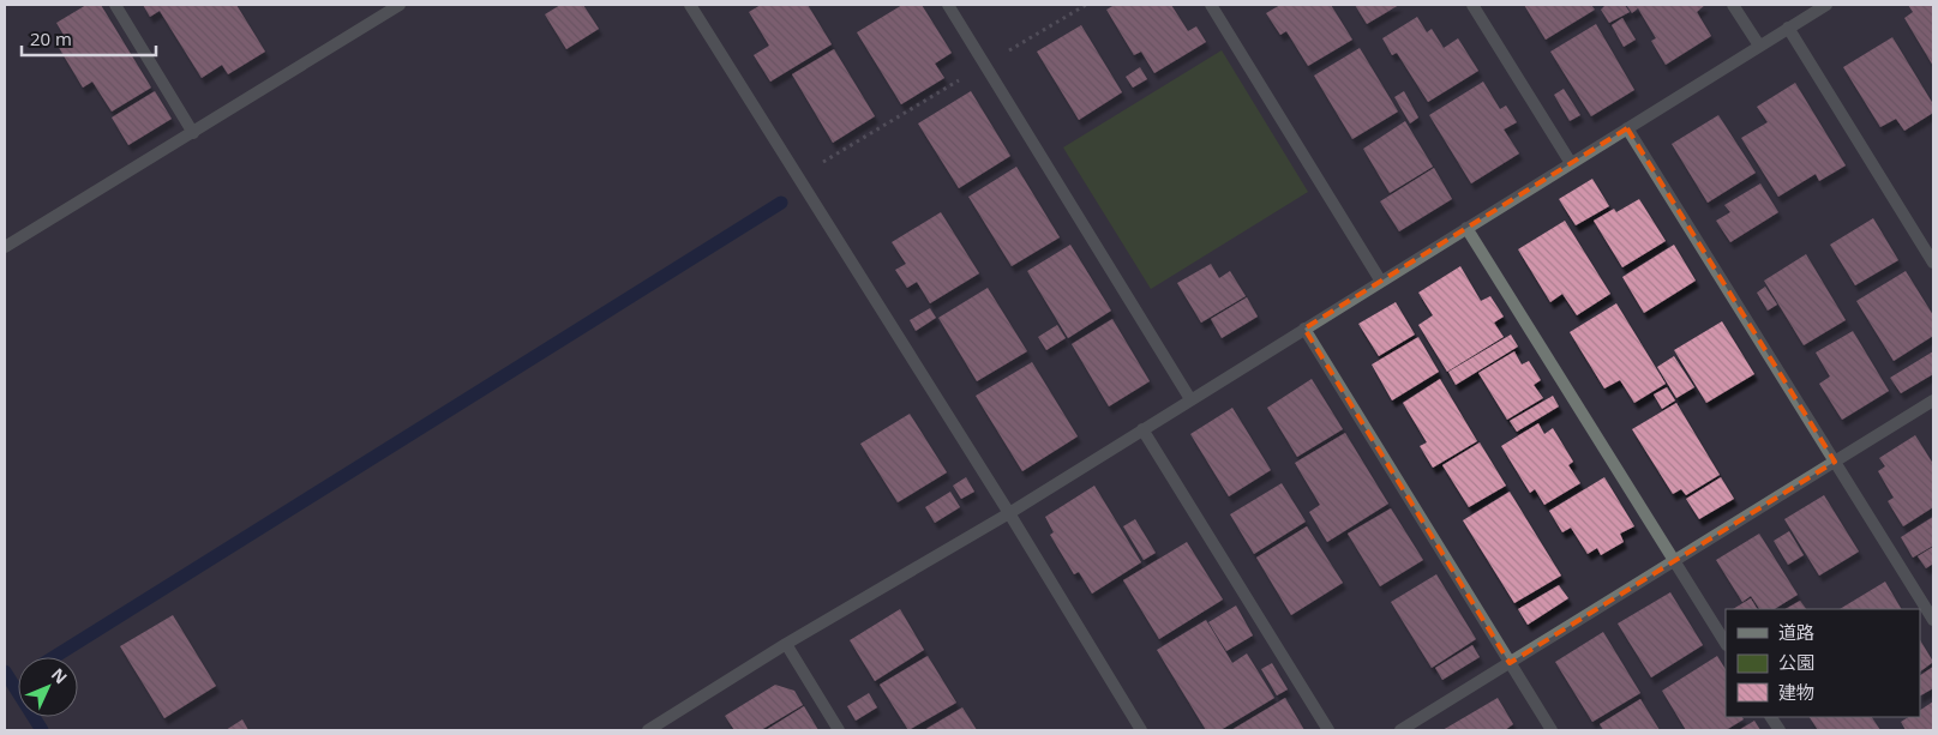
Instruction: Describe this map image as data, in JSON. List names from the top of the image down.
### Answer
{
  "legend": ["道路", "公園", "建物"],
  "scale_bar": "20 m",
  "north": "top right"
}
